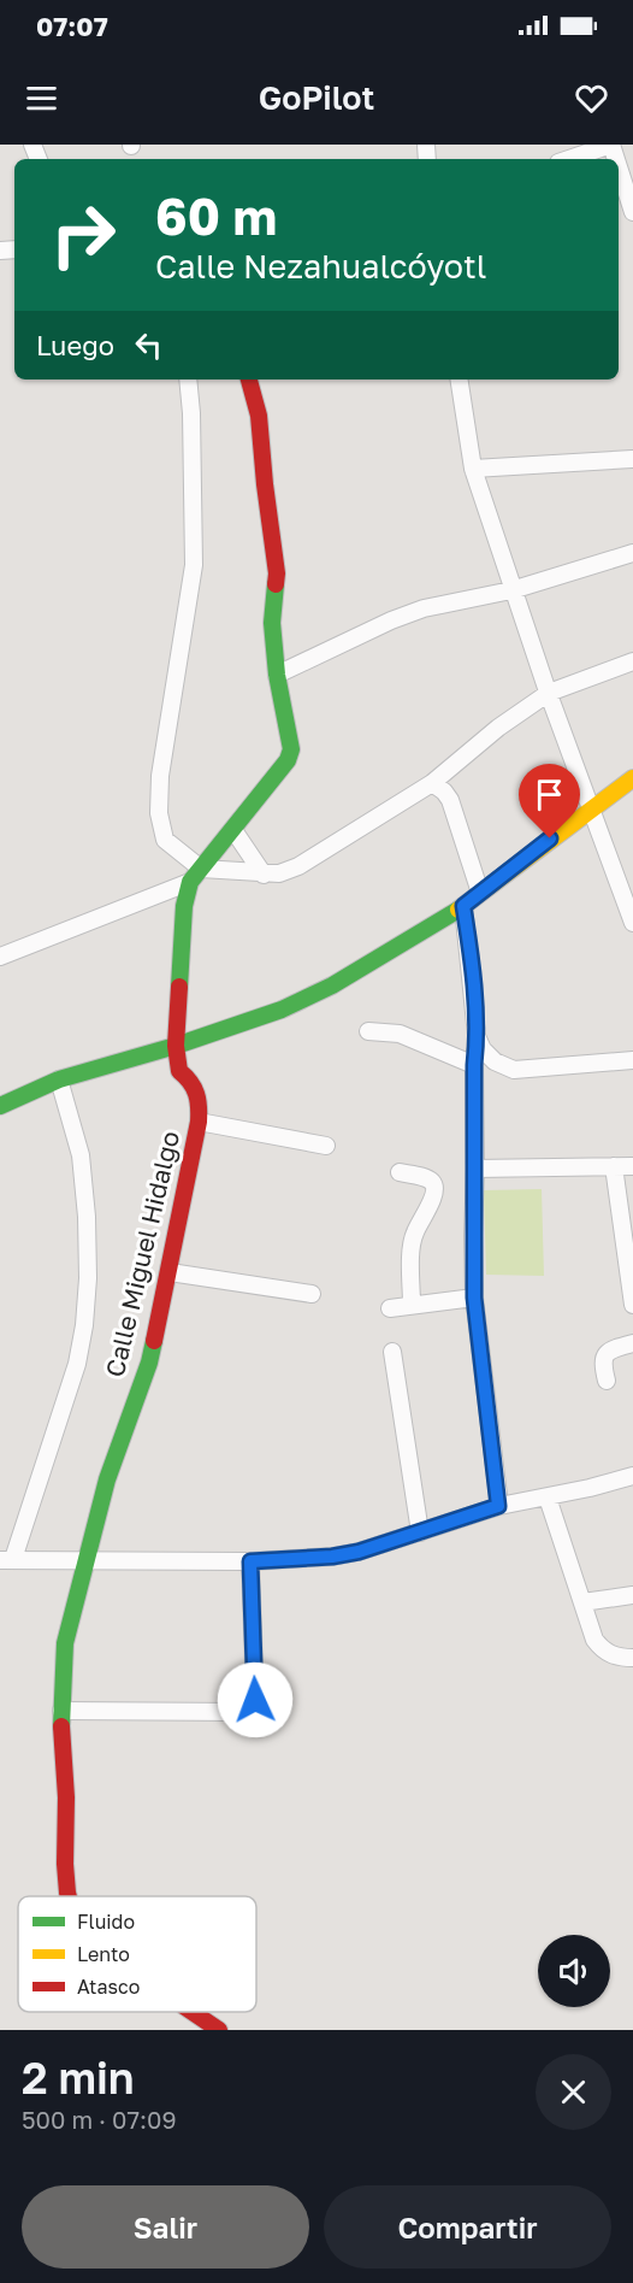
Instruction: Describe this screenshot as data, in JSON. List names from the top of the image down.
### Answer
{
  "streets": {
    "street": ["Calle Miguel Hidalgo"]
  },
  "legend": ["Fluido", "Lento", "Atasco"],
  "page": {
    "status": "07:07",
    "header": "GoPilot",
    "turn": ["60 m", "Calle Nezahualcóyotl"],
    "then": "Luego",
    "heading": ["2 min", "500 m · 07:09"],
    "buttons": ["Salir", "Compartir"]
  }
}
